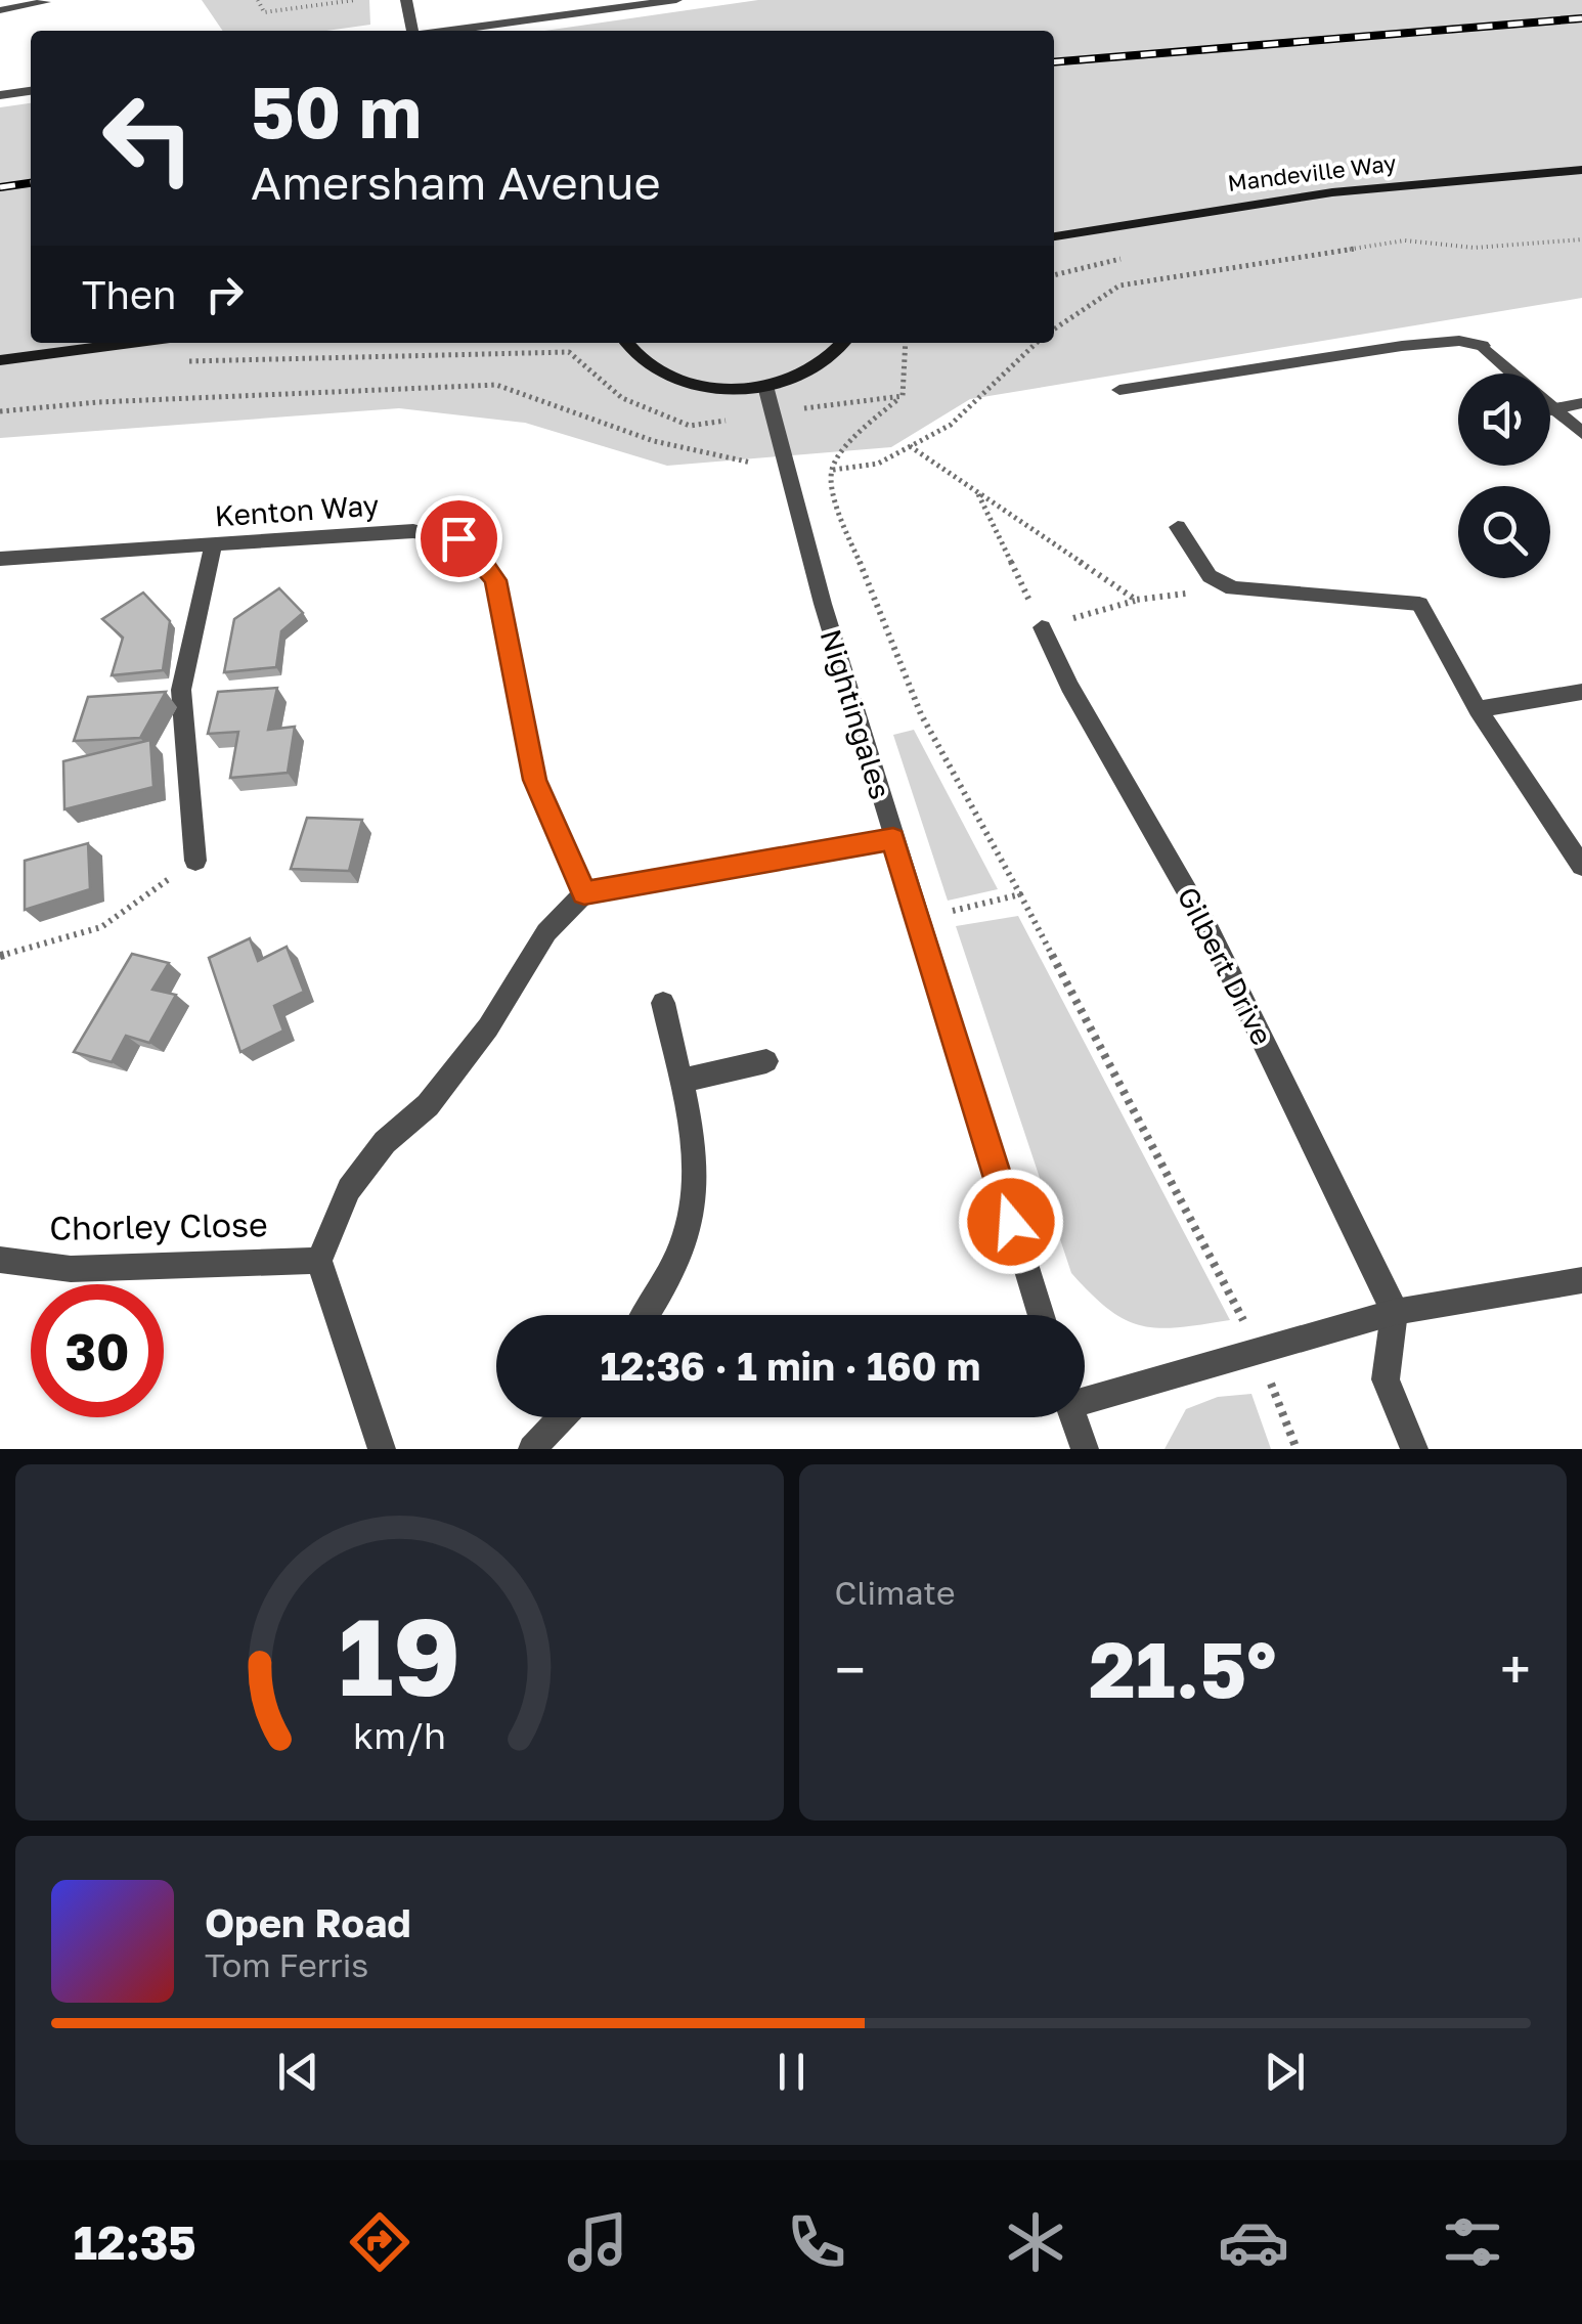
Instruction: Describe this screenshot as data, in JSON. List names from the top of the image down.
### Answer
{
  "streets": {
    "main road": ["Mandeville Way"],
    "street": [
      "Kenton Way",
      "Nightingales",
      "Gilbert Drive",
      "Chorley Close"
    ]
  },
  "page": {
    "turn": ["50 m", "Amersham Avenue"],
    "then": "Then",
    "limit": "30",
    "trip": "12:36 · 1 min · 160 m",
    "tile": "Climate",
    "heat": ["−", "21.5°", "+"],
    "song": ["Open Road", "Tom Ferris"],
    "tabs": "12:35",
    "gauge": ["19", "km/h"]
  }
}
